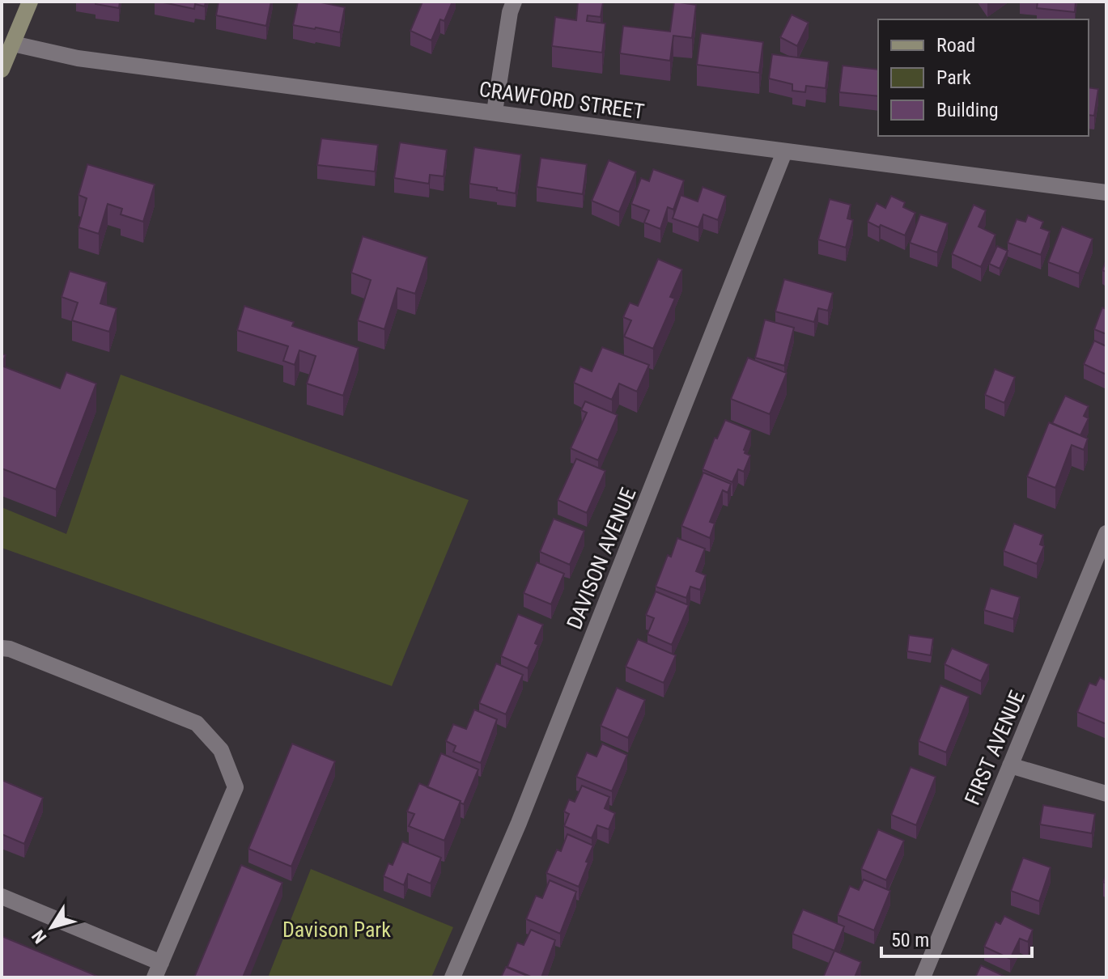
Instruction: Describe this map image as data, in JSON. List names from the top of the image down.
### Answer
{
  "streets": {
    "street": ["CRAWFORD STREET", "DAVISON AVENUE", "FIRST AVENUE"]
  },
  "crossings": [
    ["CRAWFORD STREET", "DAVISON AVENUE"]
  ],
  "parks": ["Davison Park"],
  "legend": ["Road", "Park", "Building"],
  "scale_bar": "50 m",
  "north": "bottom left"
}
